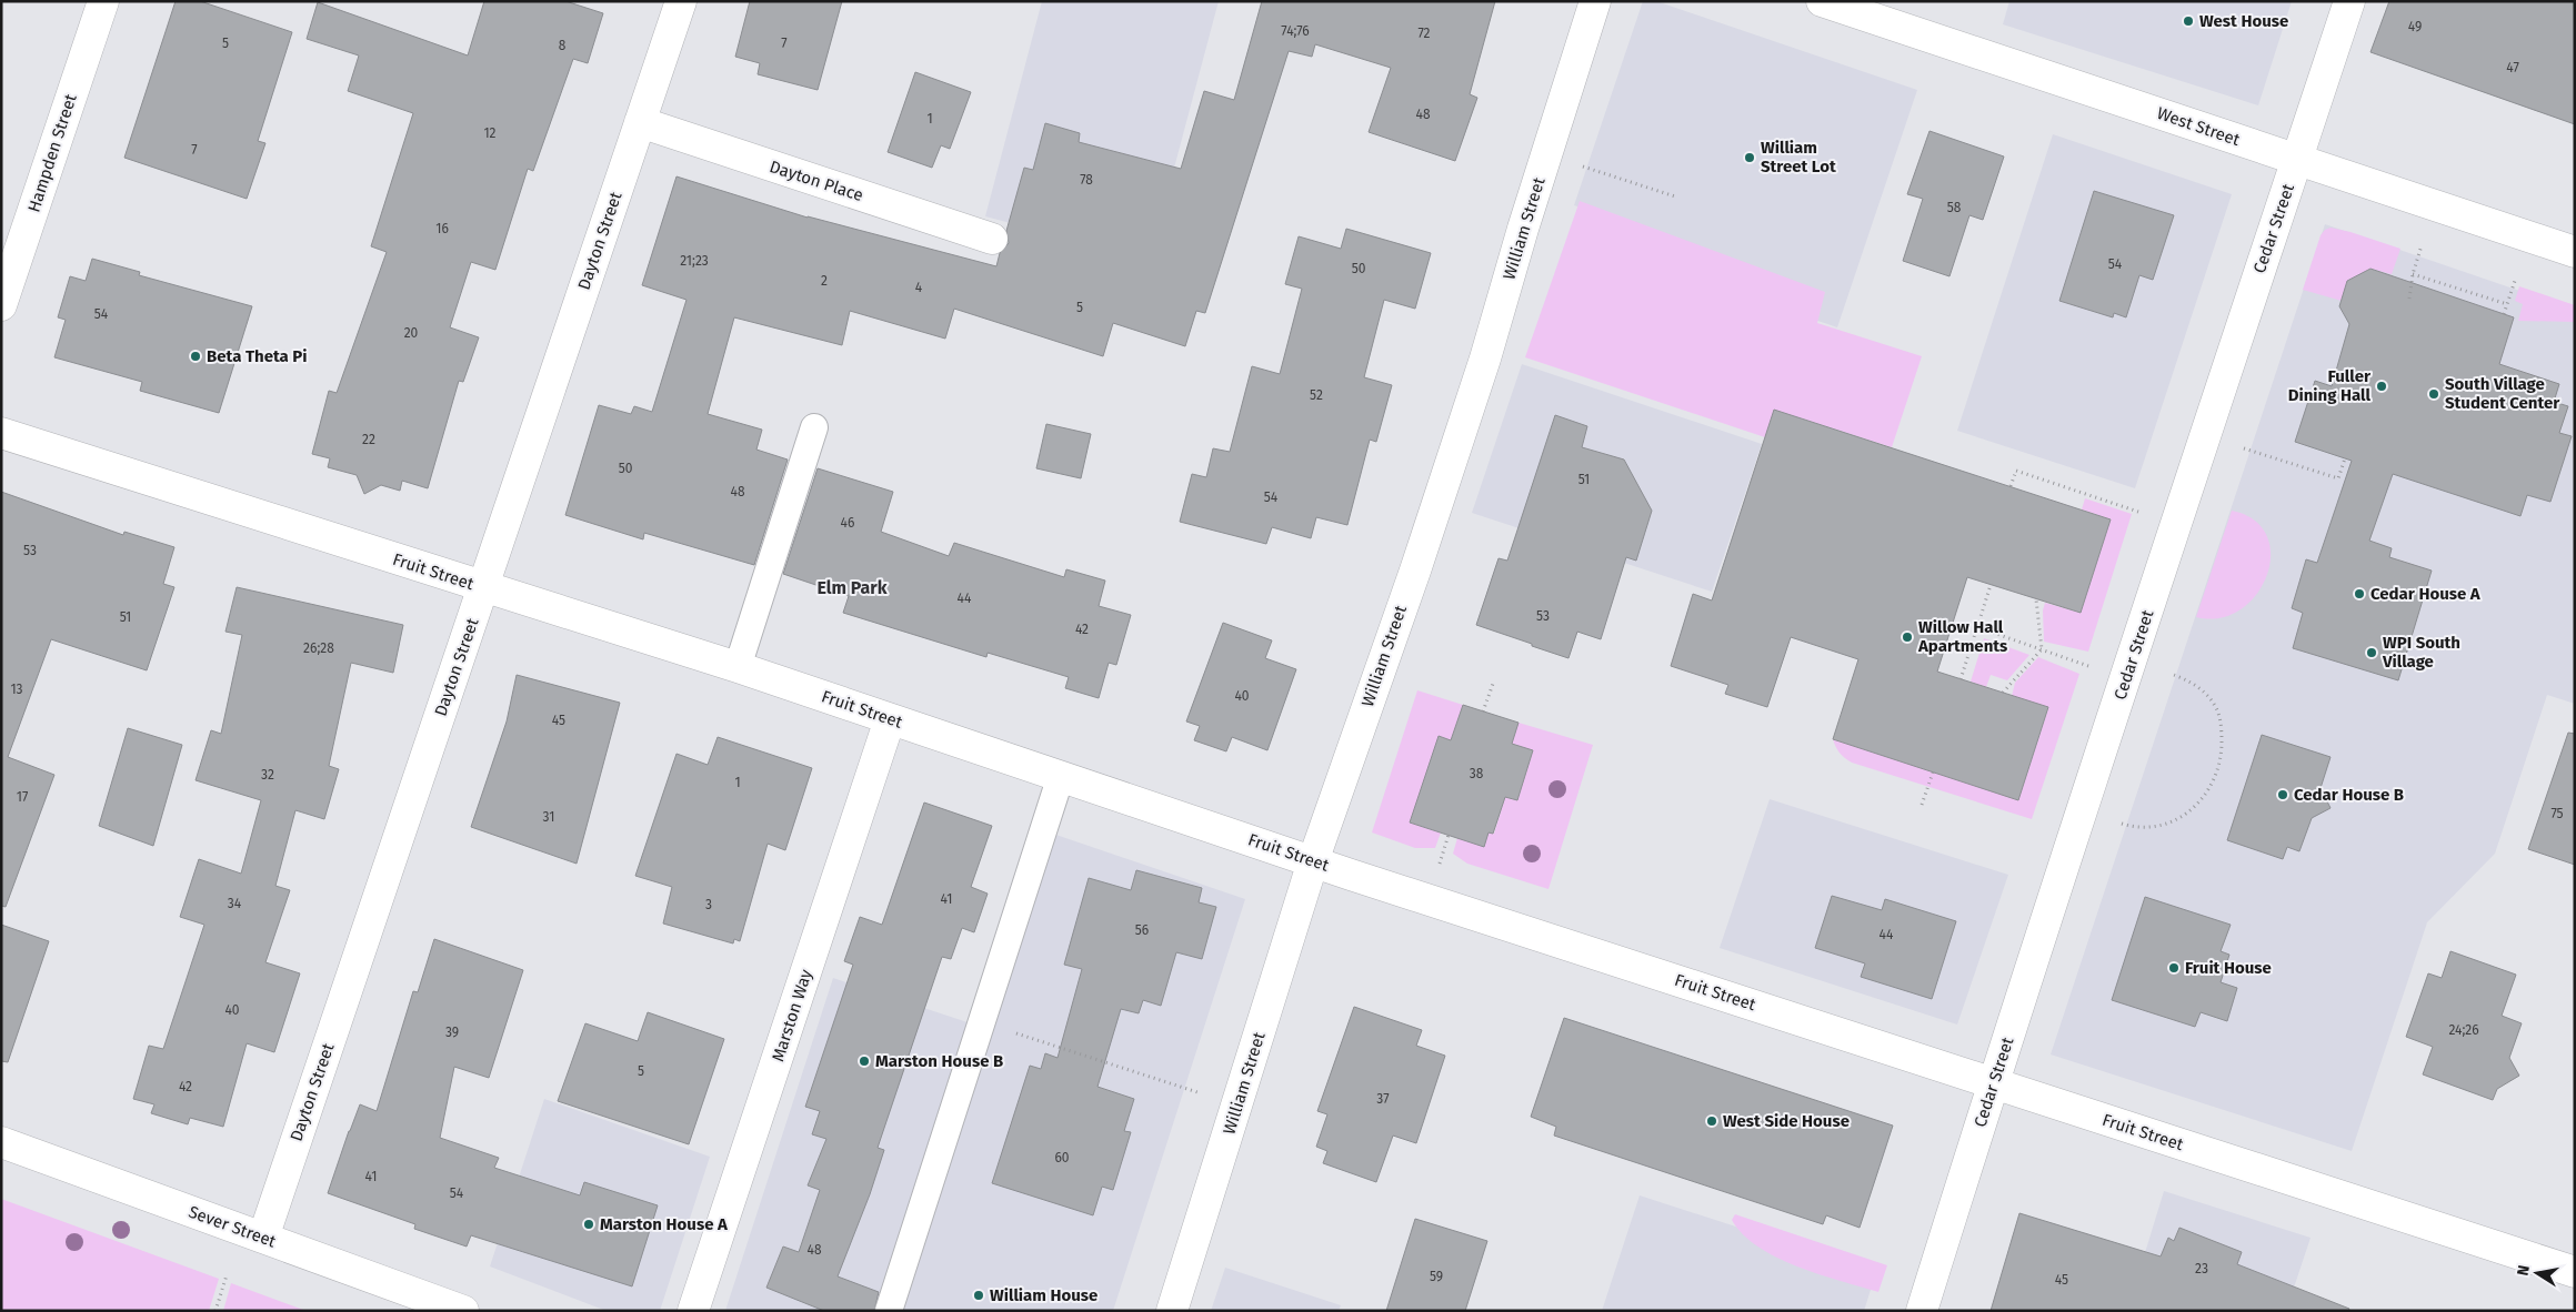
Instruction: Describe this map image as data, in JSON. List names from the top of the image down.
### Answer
{
  "streets": {
    "street": [
      "West Street",
      "Hampden Street",
      "Dayton Place",
      "William Street",
      "Cedar Street",
      "Dayton Street",
      "Fruit Street",
      "Marston Way",
      "Sever Street"
    ]
  },
  "crossings": [
    ["West Street", "Cedar Street"],
    ["Dayton Place", "Dayton Street"],
    ["William Street", "Fruit Street"],
    ["Cedar Street", "Fruit Street"],
    ["Dayton Street", "Fruit Street"],
    ["Dayton Street", "Sever Street"],
    ["Fruit Street", "Marston Way"]
  ],
  "districts": ["Elm Park"],
  "places": [
    "West House",
    "William Street Lot",
    "Beta Theta Pi",
    "Fuller Dining Hall",
    "South Village Student Center",
    "Cedar House A",
    "Willow Hall Apartments",
    "WPI South Village",
    "Cedar House B",
    "Fruit House",
    "Marston House B",
    "West Side House",
    "Marston House A",
    "William House"
  ],
  "house_numbers": [
    "49",
    "74;76",
    "72",
    "5",
    "7",
    "8",
    "47",
    "48",
    "1",
    "12",
    "7",
    "78",
    "58",
    "16",
    "21;23",
    "54",
    "50",
    "2",
    "4",
    "5",
    "54",
    "20",
    "52",
    "22",
    "50",
    "51",
    "48",
    "54",
    "46",
    "53",
    "44",
    "53",
    "51",
    "42",
    "26;28",
    "13",
    "40",
    "45",
    "38",
    "32",
    "1",
    "17",
    "75",
    "31",
    "41",
    "34",
    "3",
    "56",
    "44",
    "40",
    "24;26",
    "39",
    "5",
    "42",
    "37",
    "60",
    "41",
    "54",
    "48",
    "23",
    "59",
    "45"
  ],
  "north": "left"
}
